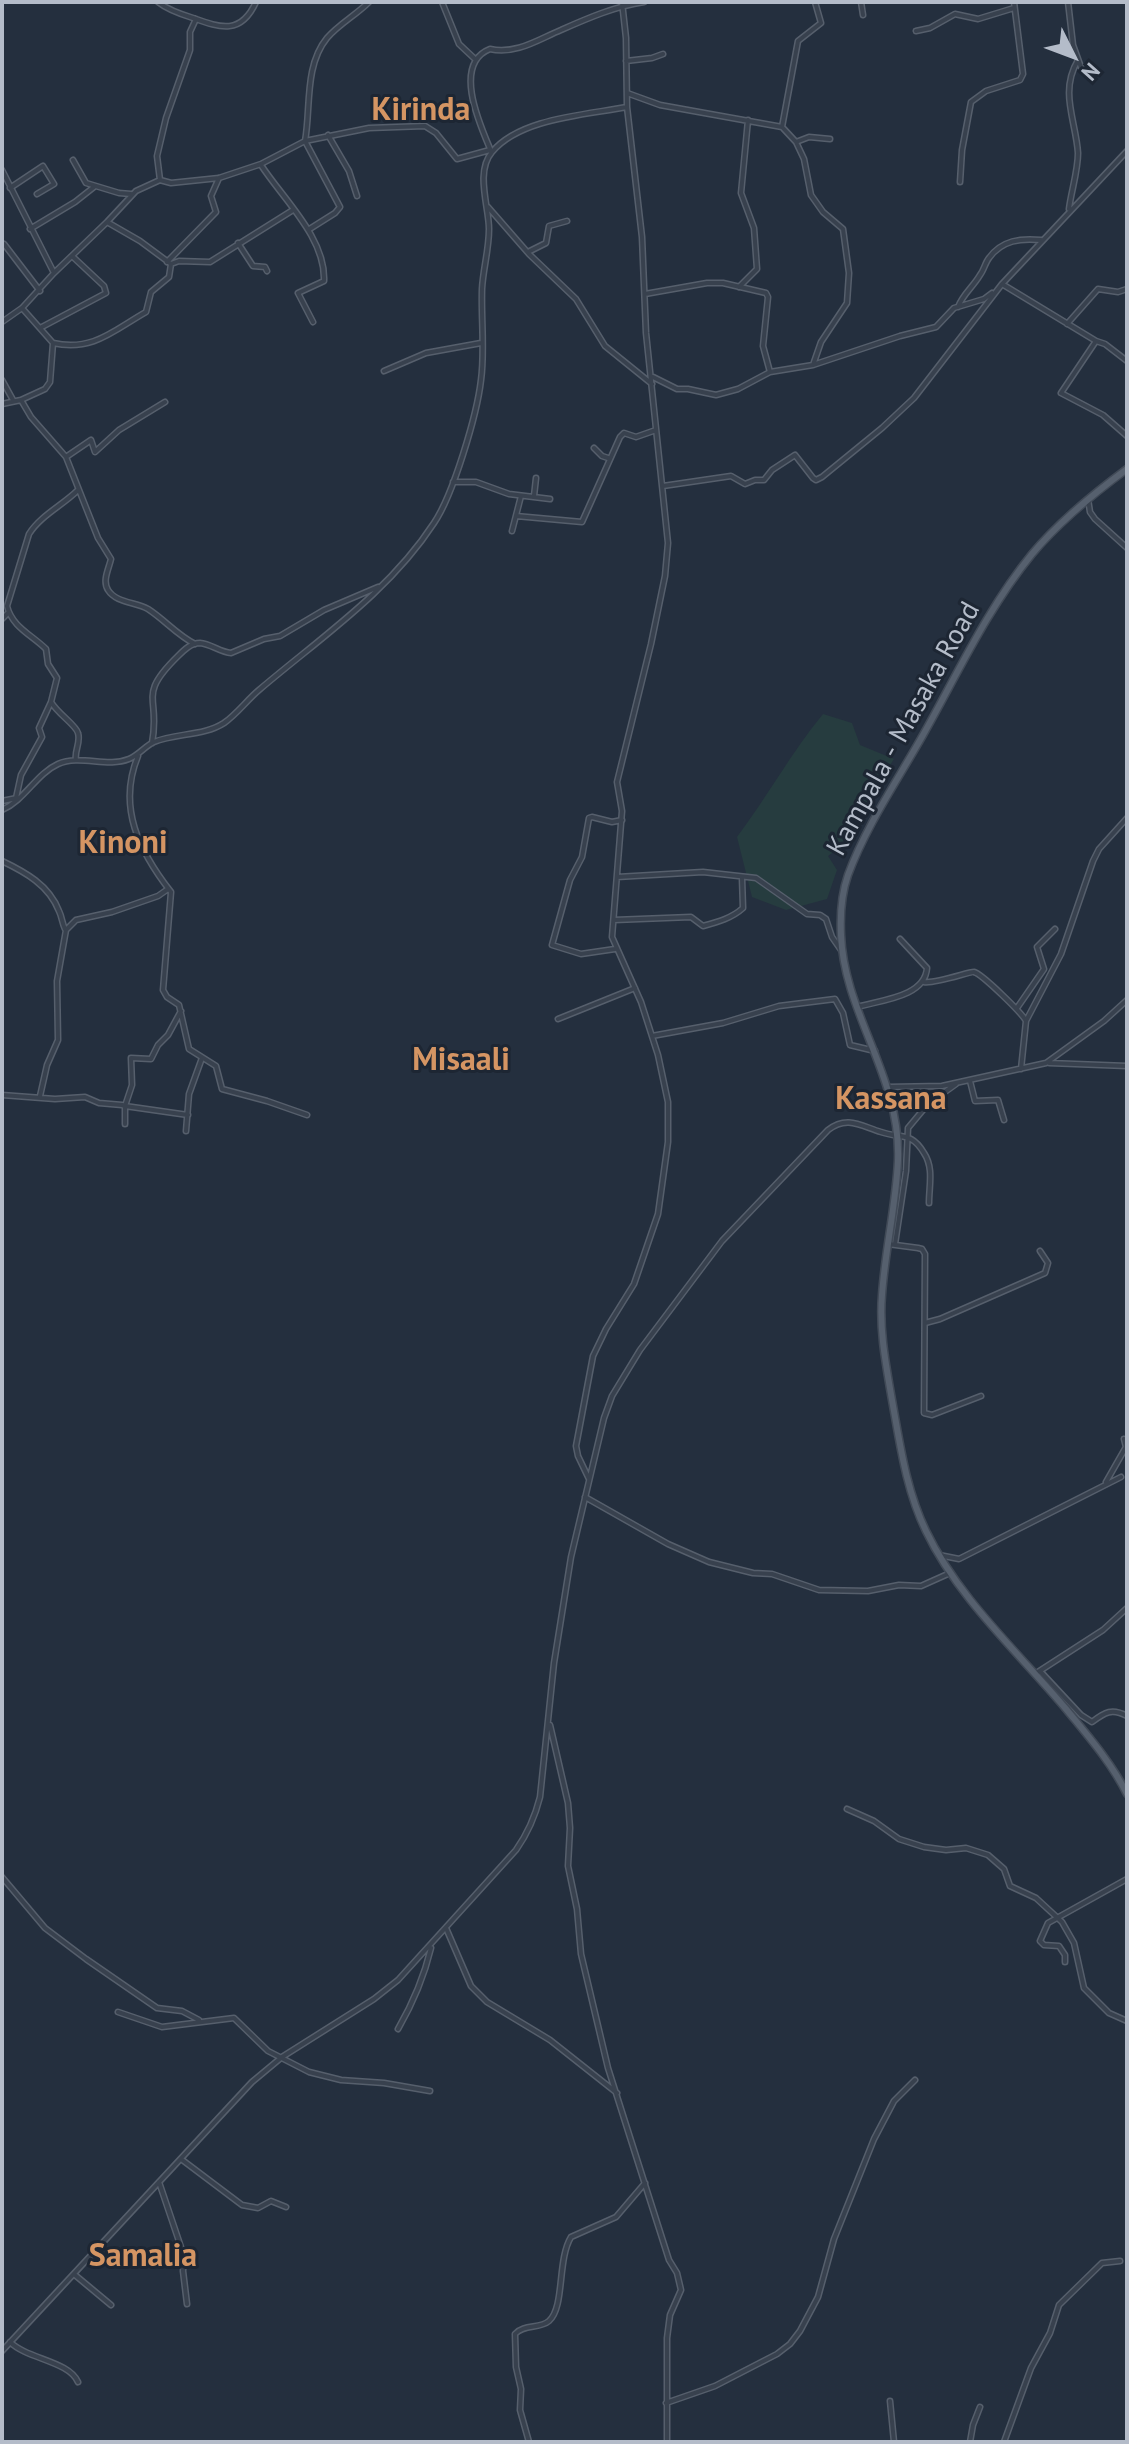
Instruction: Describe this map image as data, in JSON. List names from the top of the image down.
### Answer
{
  "streets": {
    "main road": ["Kampala - Masaka Road"]
  },
  "districts": [
    "Kirinda",
    "Kinoni",
    "Misaali",
    "Kassana",
    "Samalia"
  ],
  "north": "bottom right"
}
